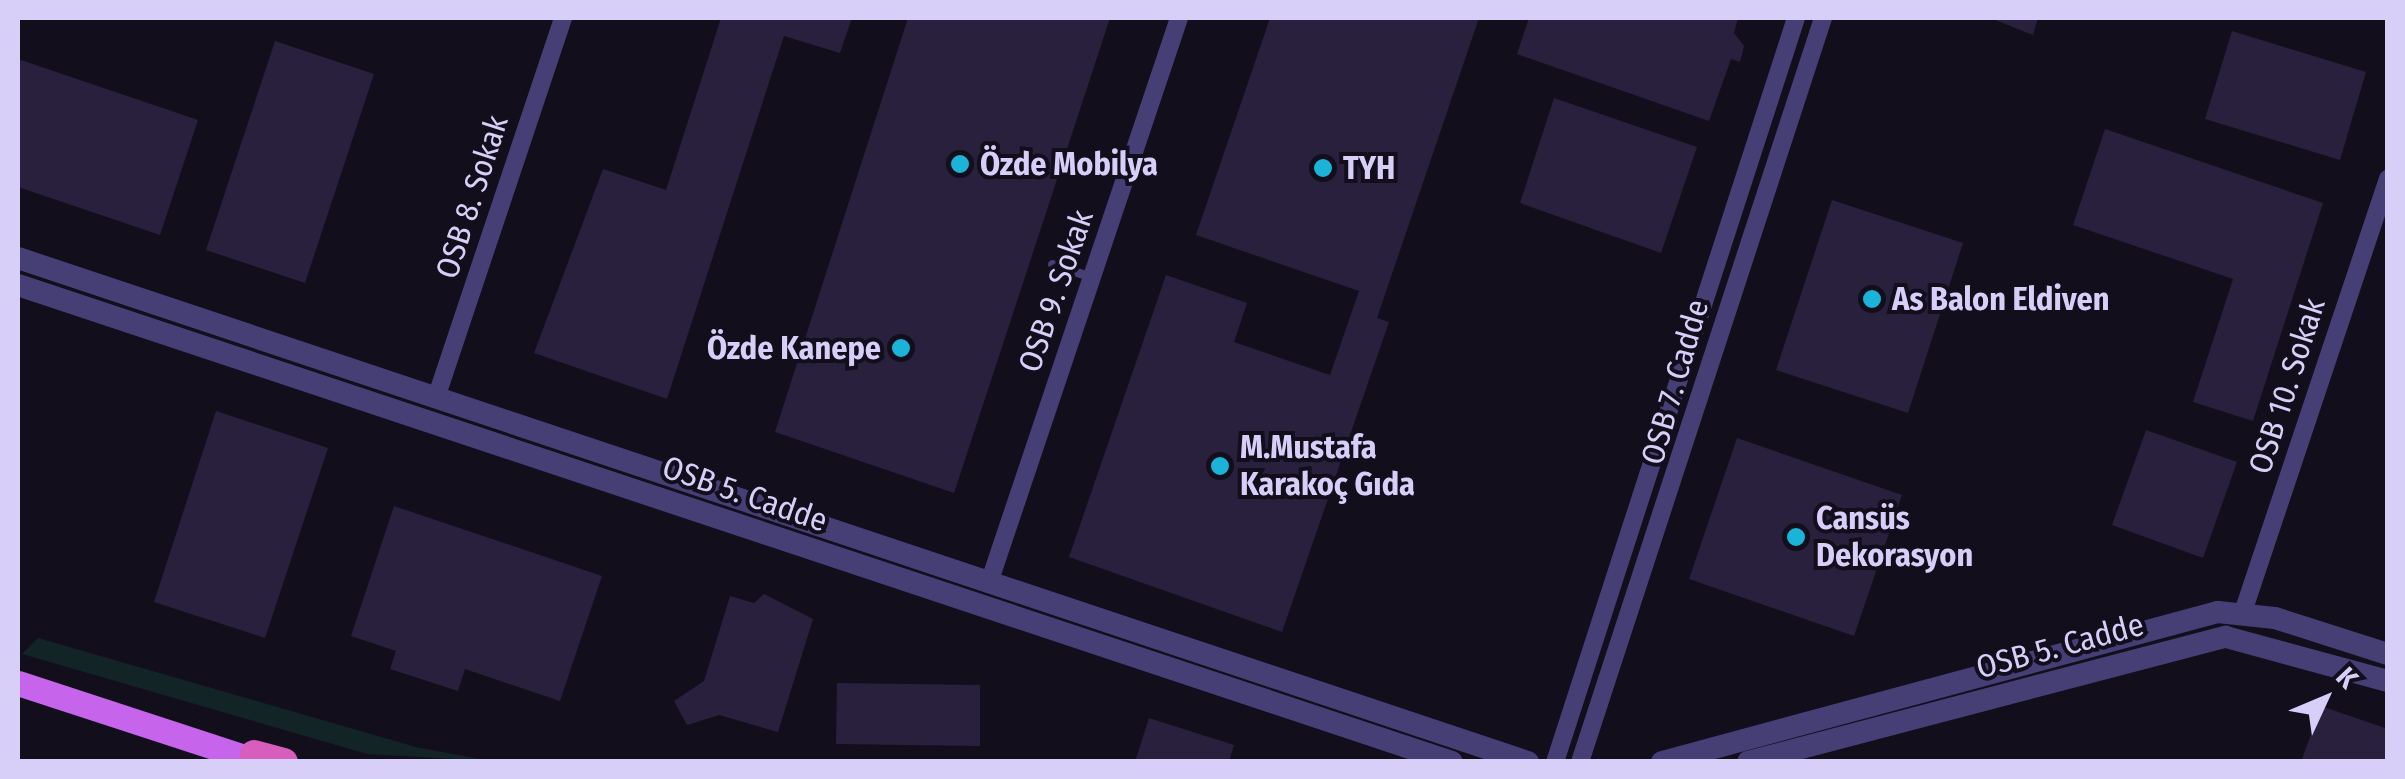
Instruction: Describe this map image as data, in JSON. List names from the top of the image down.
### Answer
{
  "streets": {
    "street": [
      "OSB 8. Sokak",
      "OSB 9. Sokak",
      "OSB 7. Cadde",
      "OSB 10. Sokak",
      "OSB 5. Cadde"
    ]
  },
  "places": [
    "Özde Mobilya",
    "TYH",
    "As Balon Eldiven",
    "Özde Kanepe",
    "M.Mustafa Karakoç Gıda",
    "Cansüs Dekorasyon"
  ],
  "north": "top right"
}
